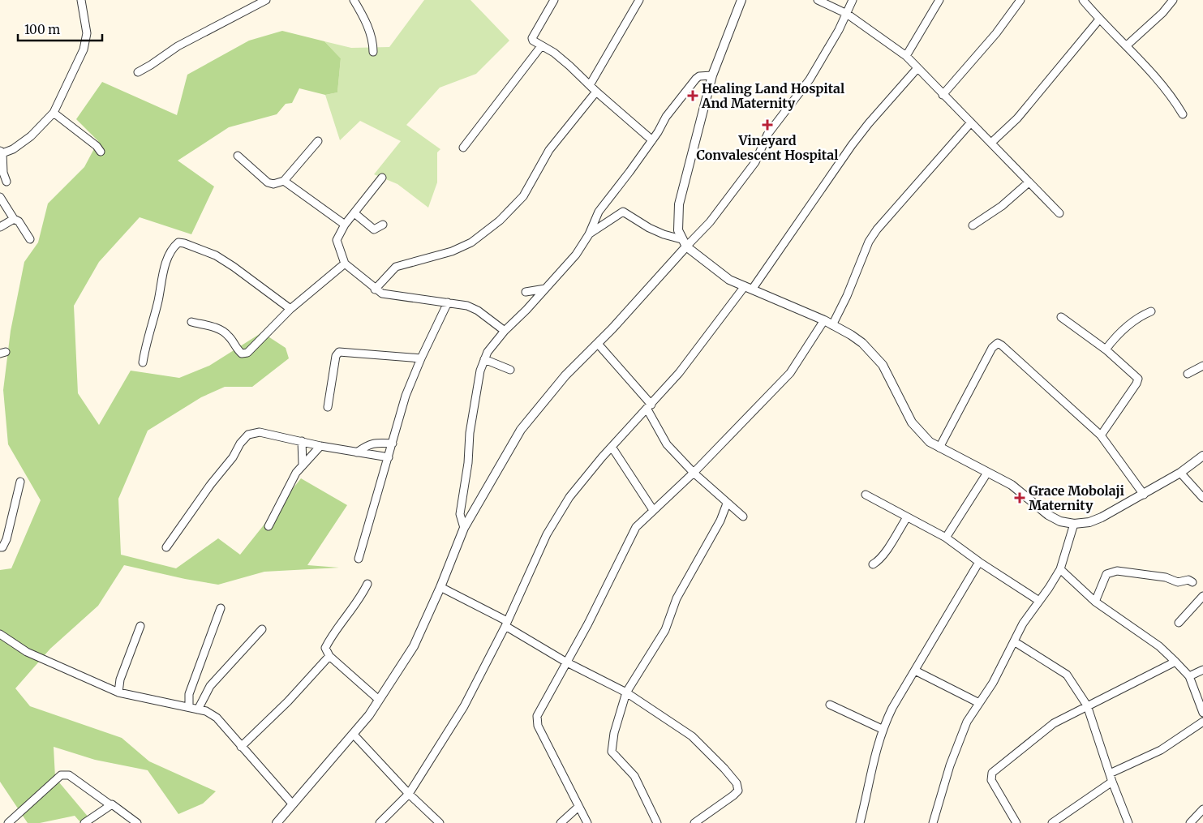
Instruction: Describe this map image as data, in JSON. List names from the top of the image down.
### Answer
{
  "places": {
    "health": ["Healing Land Hospital And Maternity", "Vineyard Convalescent Hospital", "Grace Mobolaji Maternity"]
  },
  "scale_bar": "100 m"
}
